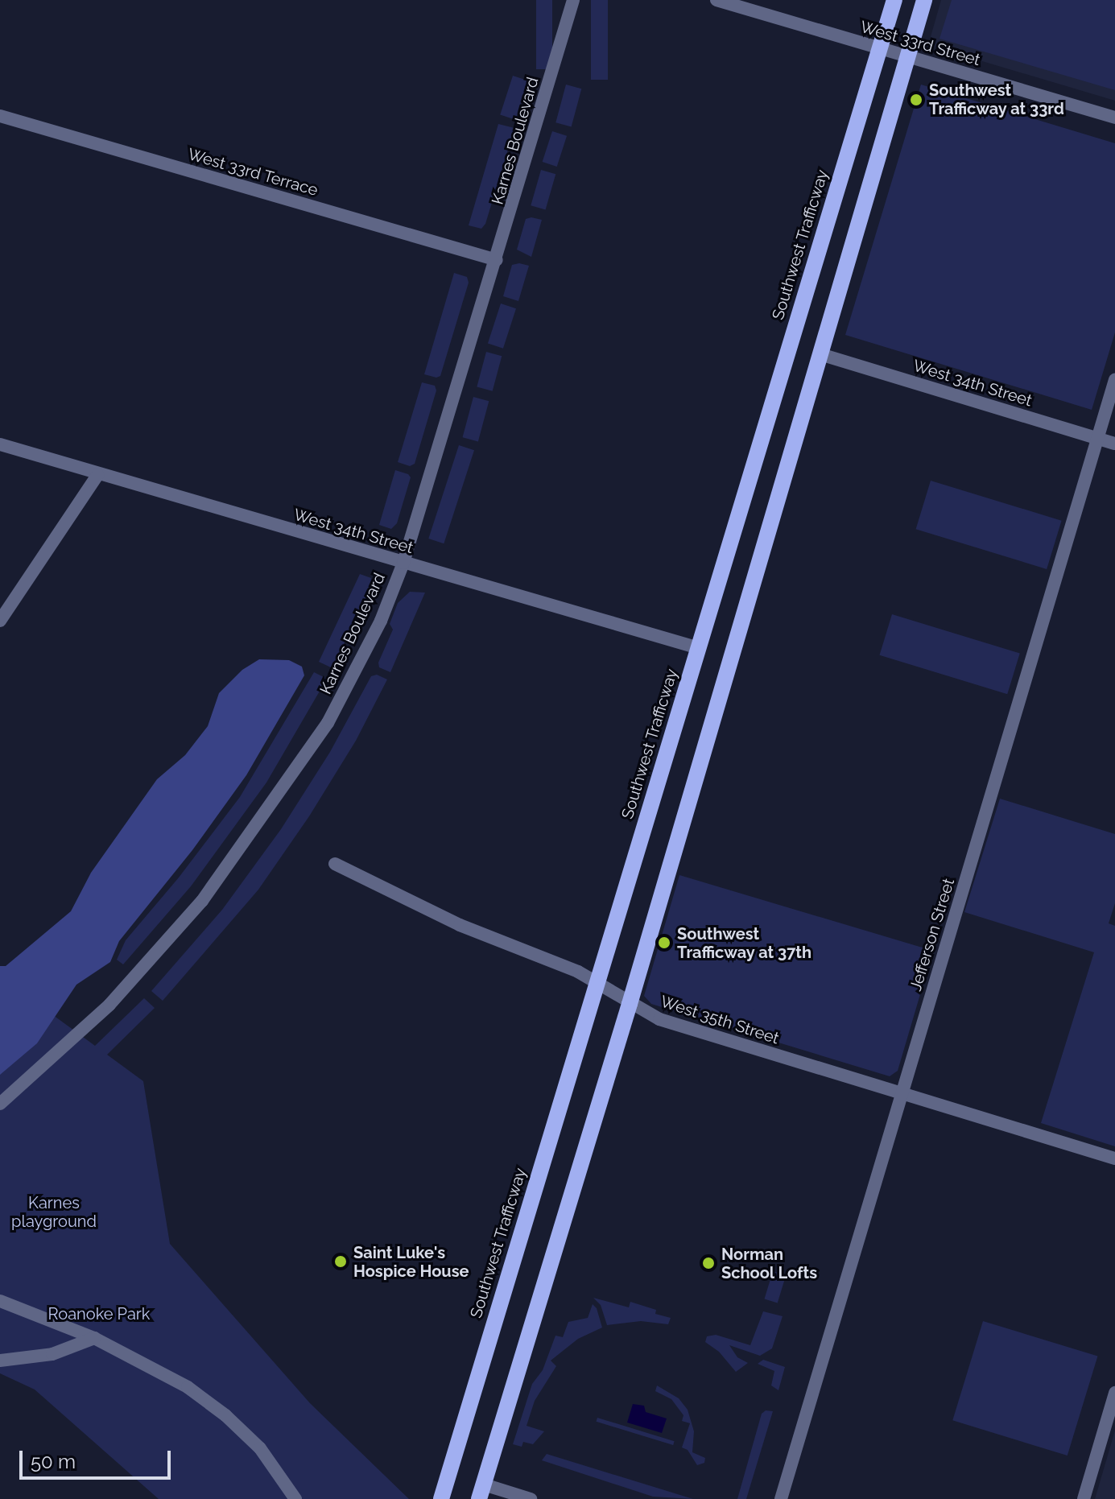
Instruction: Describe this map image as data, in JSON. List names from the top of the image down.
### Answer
{
  "streets": {
    "main road": ["Southwest Trafficway"],
    "street": [
      "West 33rd Street",
      "Karnes Boulevard",
      "West 33rd Terrace",
      "West 34th Street",
      "Jefferson Street",
      "West 35th Street"
    ]
  },
  "crossings": [
    ["West 33rd Street", "Southwest Trafficway"],
    ["Karnes Boulevard", "West 33rd Terrace"],
    ["Karnes Boulevard", "West 34th Street"],
    ["Southwest Trafficway", "West 34th Street"],
    ["Southwest Trafficway", "West 35th Street"],
    ["West 34th Street", "Jefferson Street"],
    ["Jefferson Street", "West 35th Street"]
  ],
  "parks": ["Karnes playground", "Roanoke Park"],
  "places": [
    "Southwest Trafficway at 33rd",
    "Southwest Trafficway at 37th",
    "Saint Luke's Hospice House",
    "Norman School Lofts"
  ],
  "scale_bar": "50 m"
}
